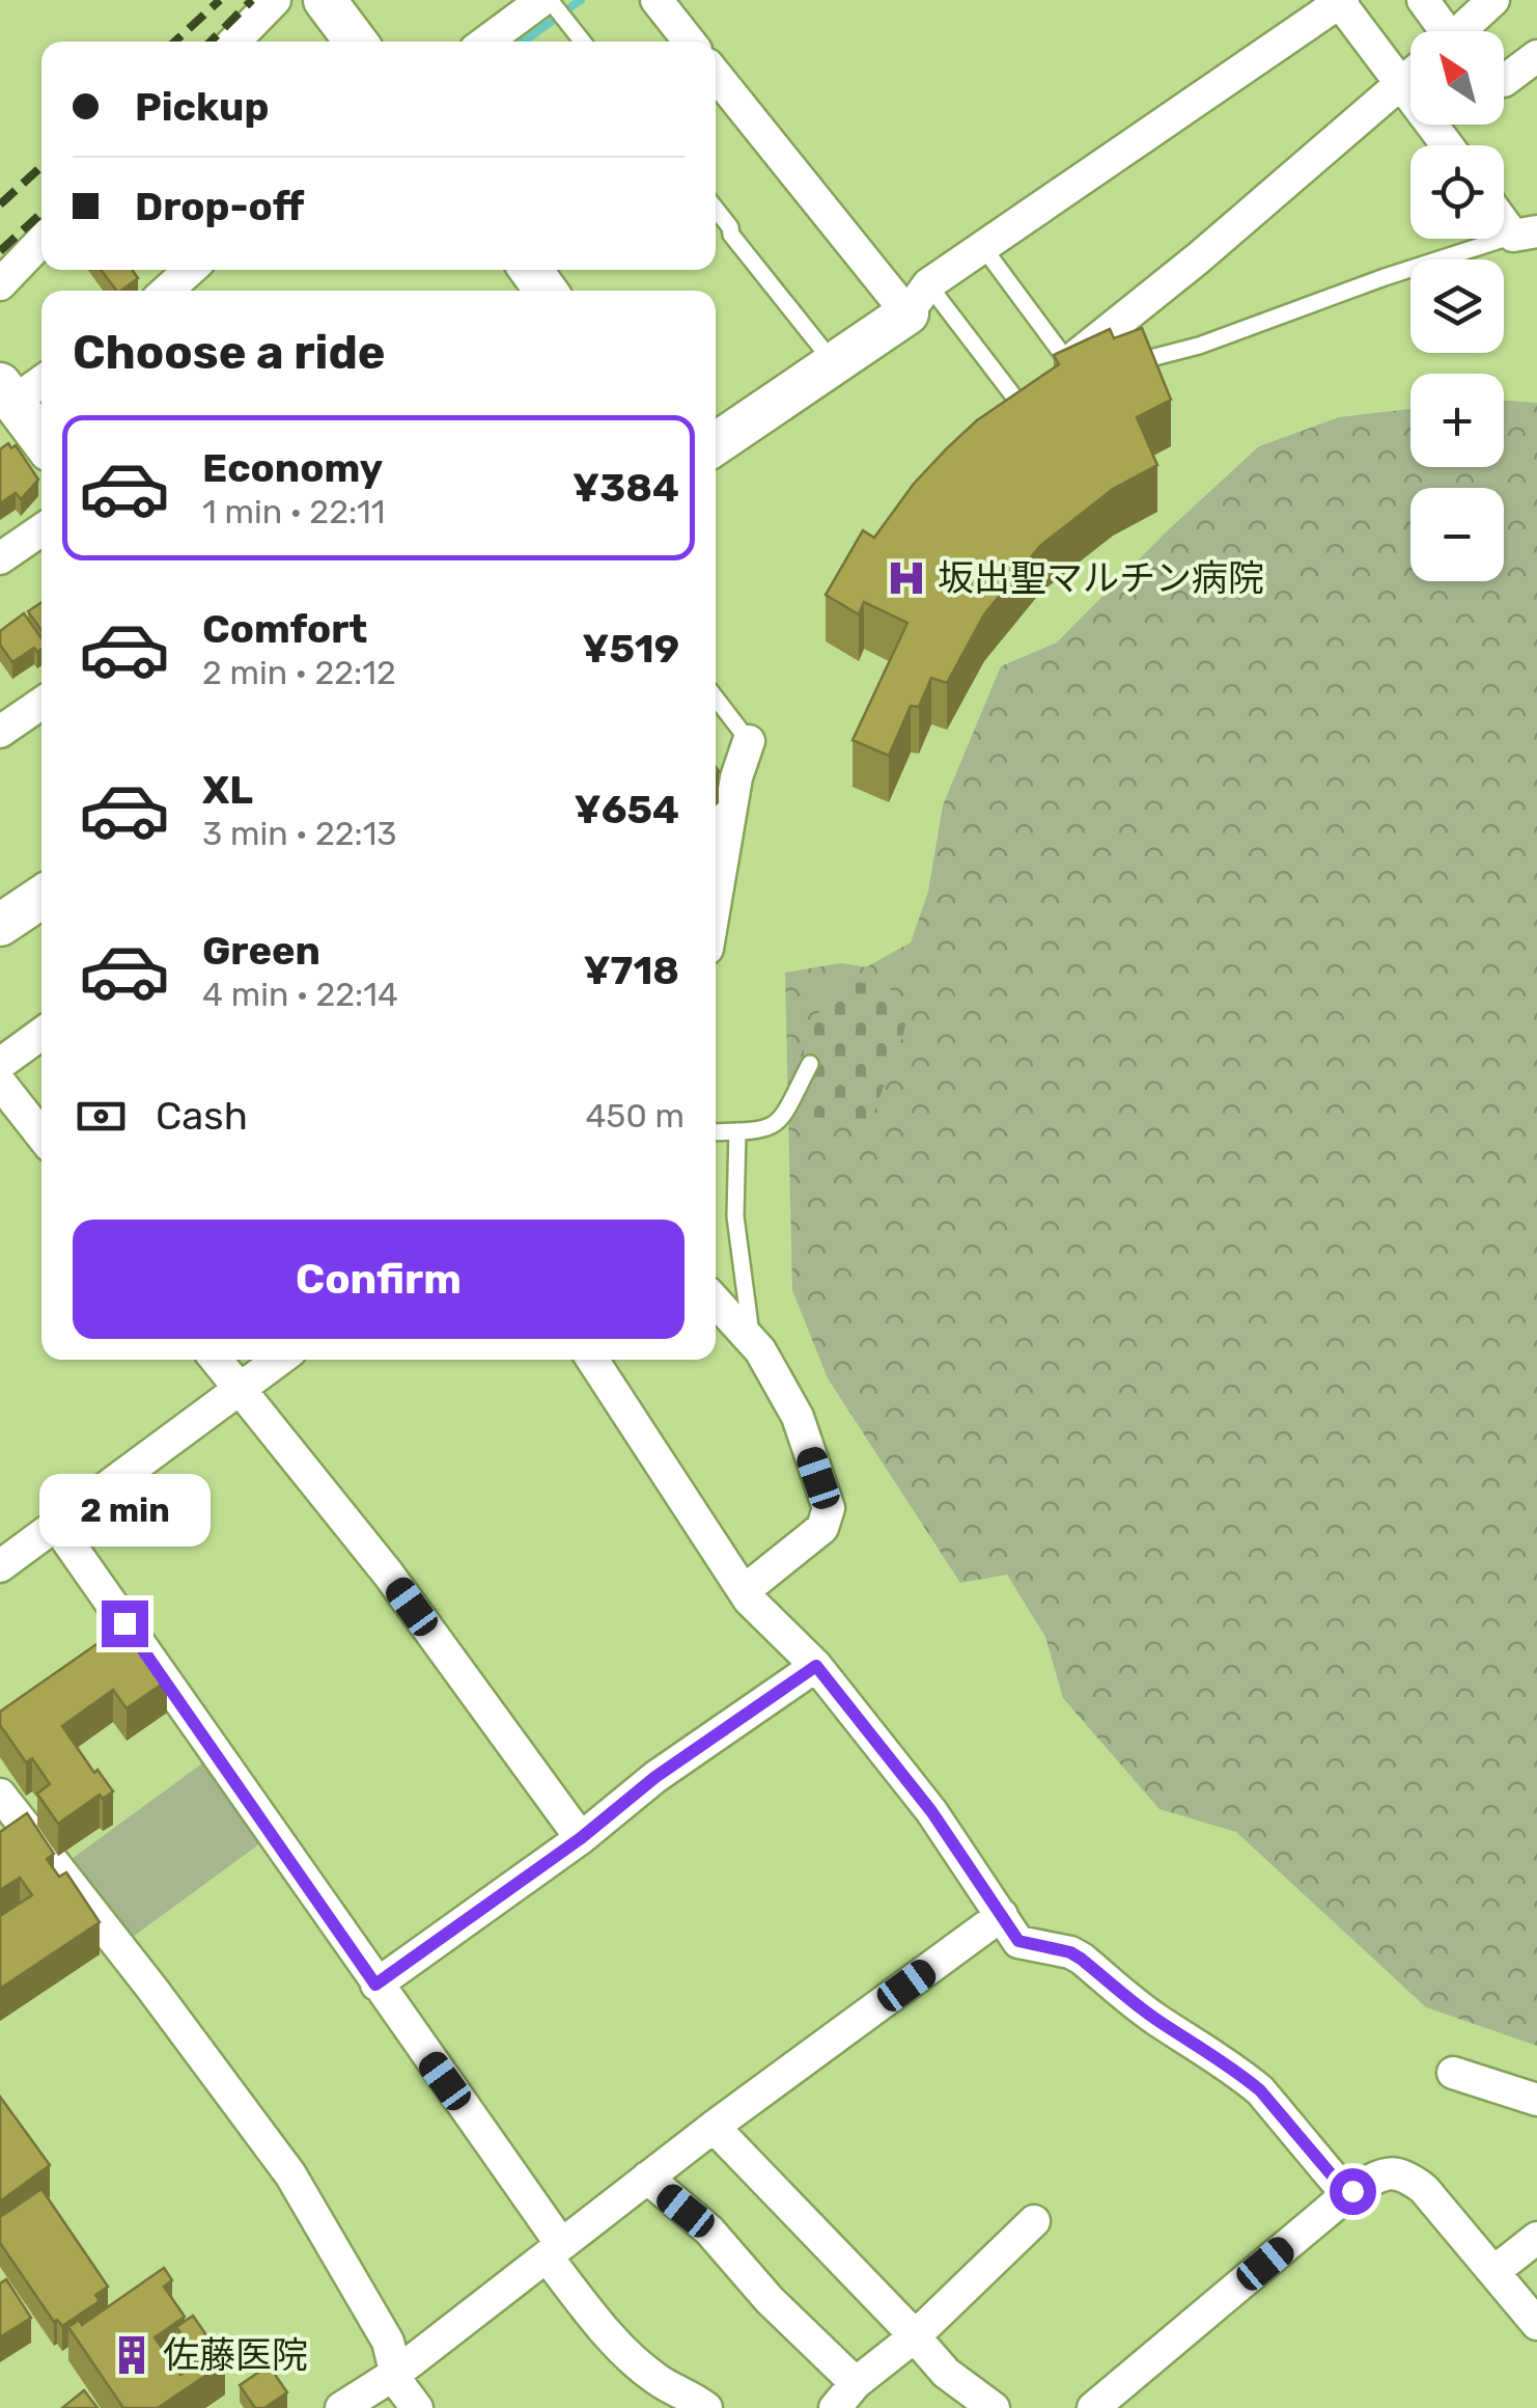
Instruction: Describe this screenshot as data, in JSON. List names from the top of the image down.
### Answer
{
  "places": {
    "hospital": ["坂出聖マルチン病院"],
    "building": ["佐藤医院"]
  },
  "north": "top left",
  "page": {
    "map_buttons": ["+", "−"],
    "banner": ["Pickup", "Drop-off"],
    "heading": "Choose a ride",
    "list": [
      {
        "name": "Economy",
        "note": "1 min · 22:11",
        "value": "¥384"
      },
      {
        "name": "Comfort",
        "note": "2 min · 22:12",
        "value": "¥519"
      },
      {
        "name": "XL",
        "note": "3 min · 22:13",
        "value": "¥654"
      },
      {
        "name": "Green",
        "note": "4 min · 22:14",
        "value": "¥718"
      }
    ],
    "pay": ["Cash", "450 m"],
    "buttons": "Confirm",
    "bubble": "2 min"
  }
}
